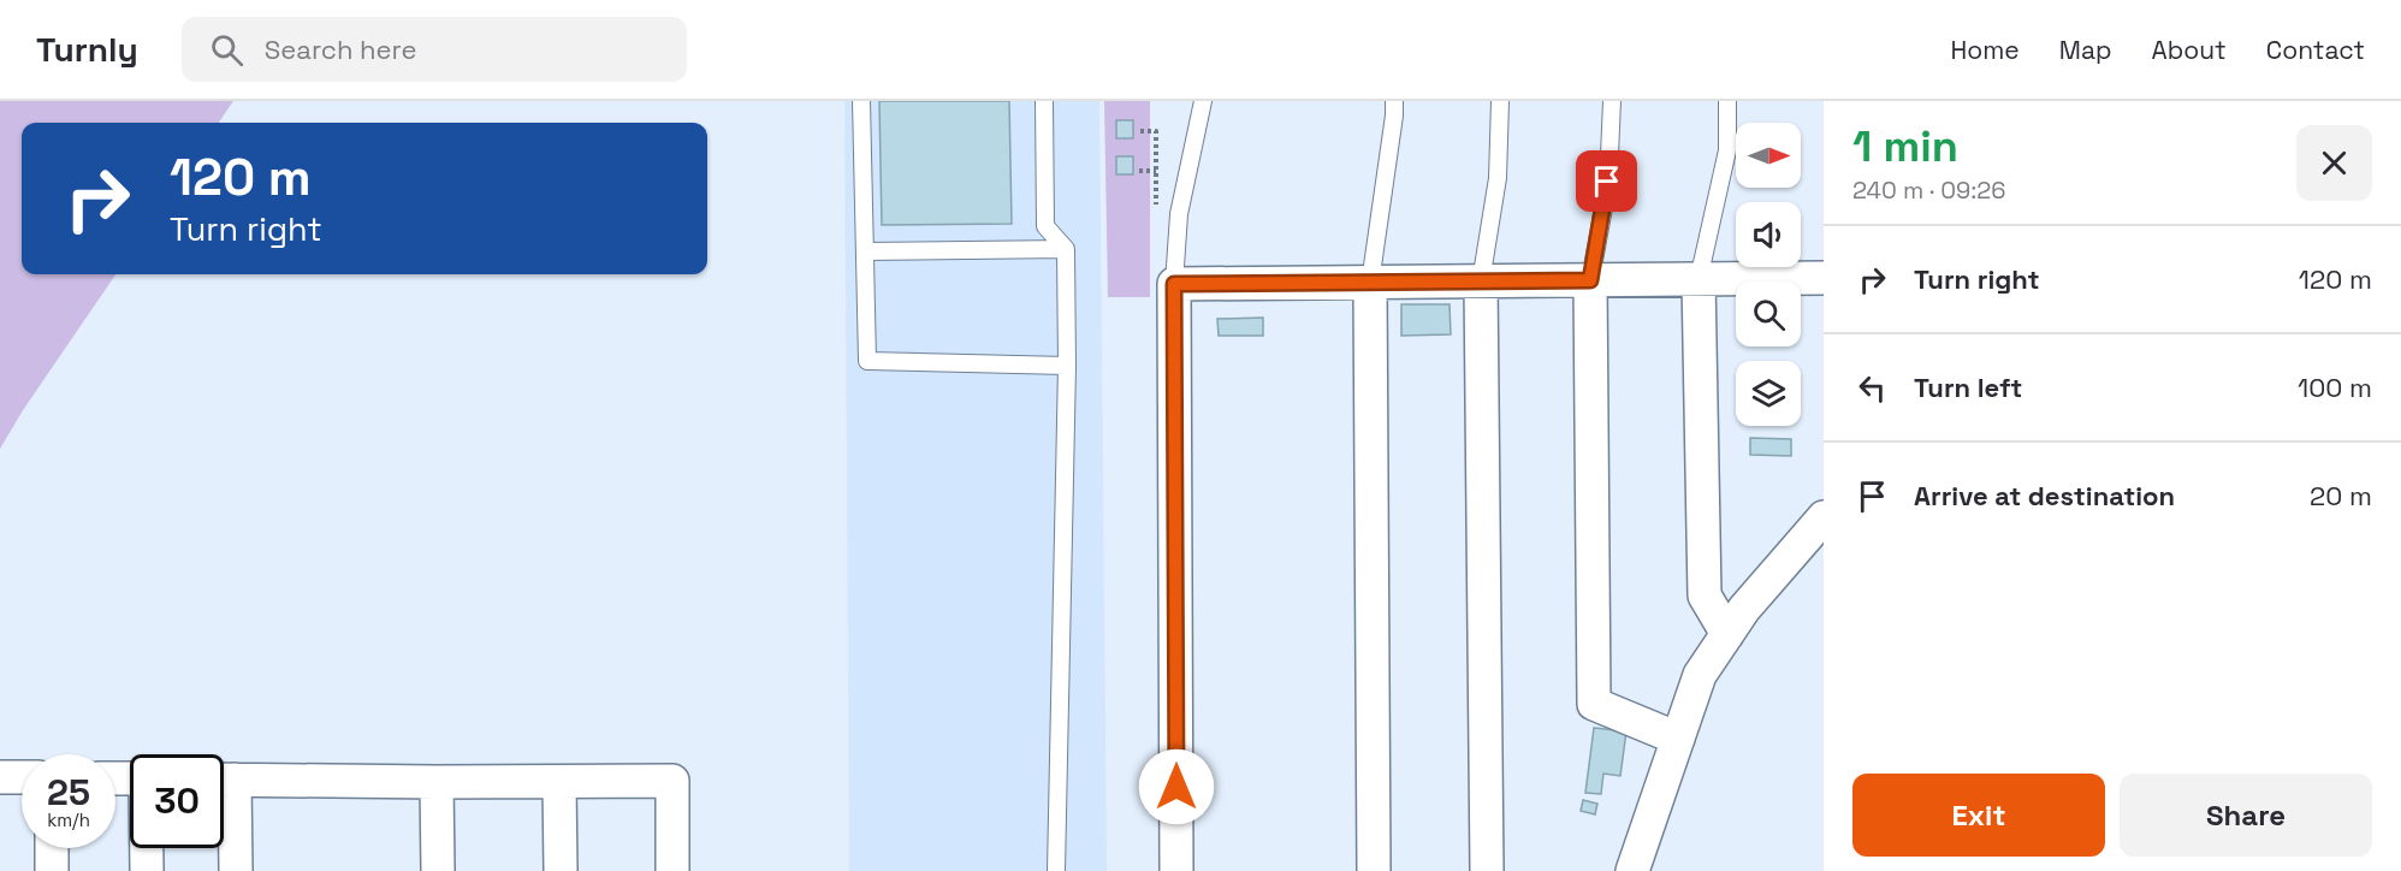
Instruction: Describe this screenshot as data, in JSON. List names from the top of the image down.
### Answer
{
  "north": "right",
  "page": {
    "header": "Turnly",
    "search": "Search here",
    "nav": [
      "Home",
      "Map",
      "About",
      "Contact"
    ],
    "heading": ["1 min", "240 m · 09:26"],
    "turn": ["120 m", "Turn right"],
    "list": [
      {
        "name": "Turn right",
        "value": "120 m"
      },
      {
        "name": "Turn left",
        "value": "100 m"
      },
      {
        "name": "Arrive at destination",
        "value": "20 m"
      }
    ],
    "speed": "25 km/h",
    "limit": "30",
    "buttons": ["Exit", "Share"]
  }
}
